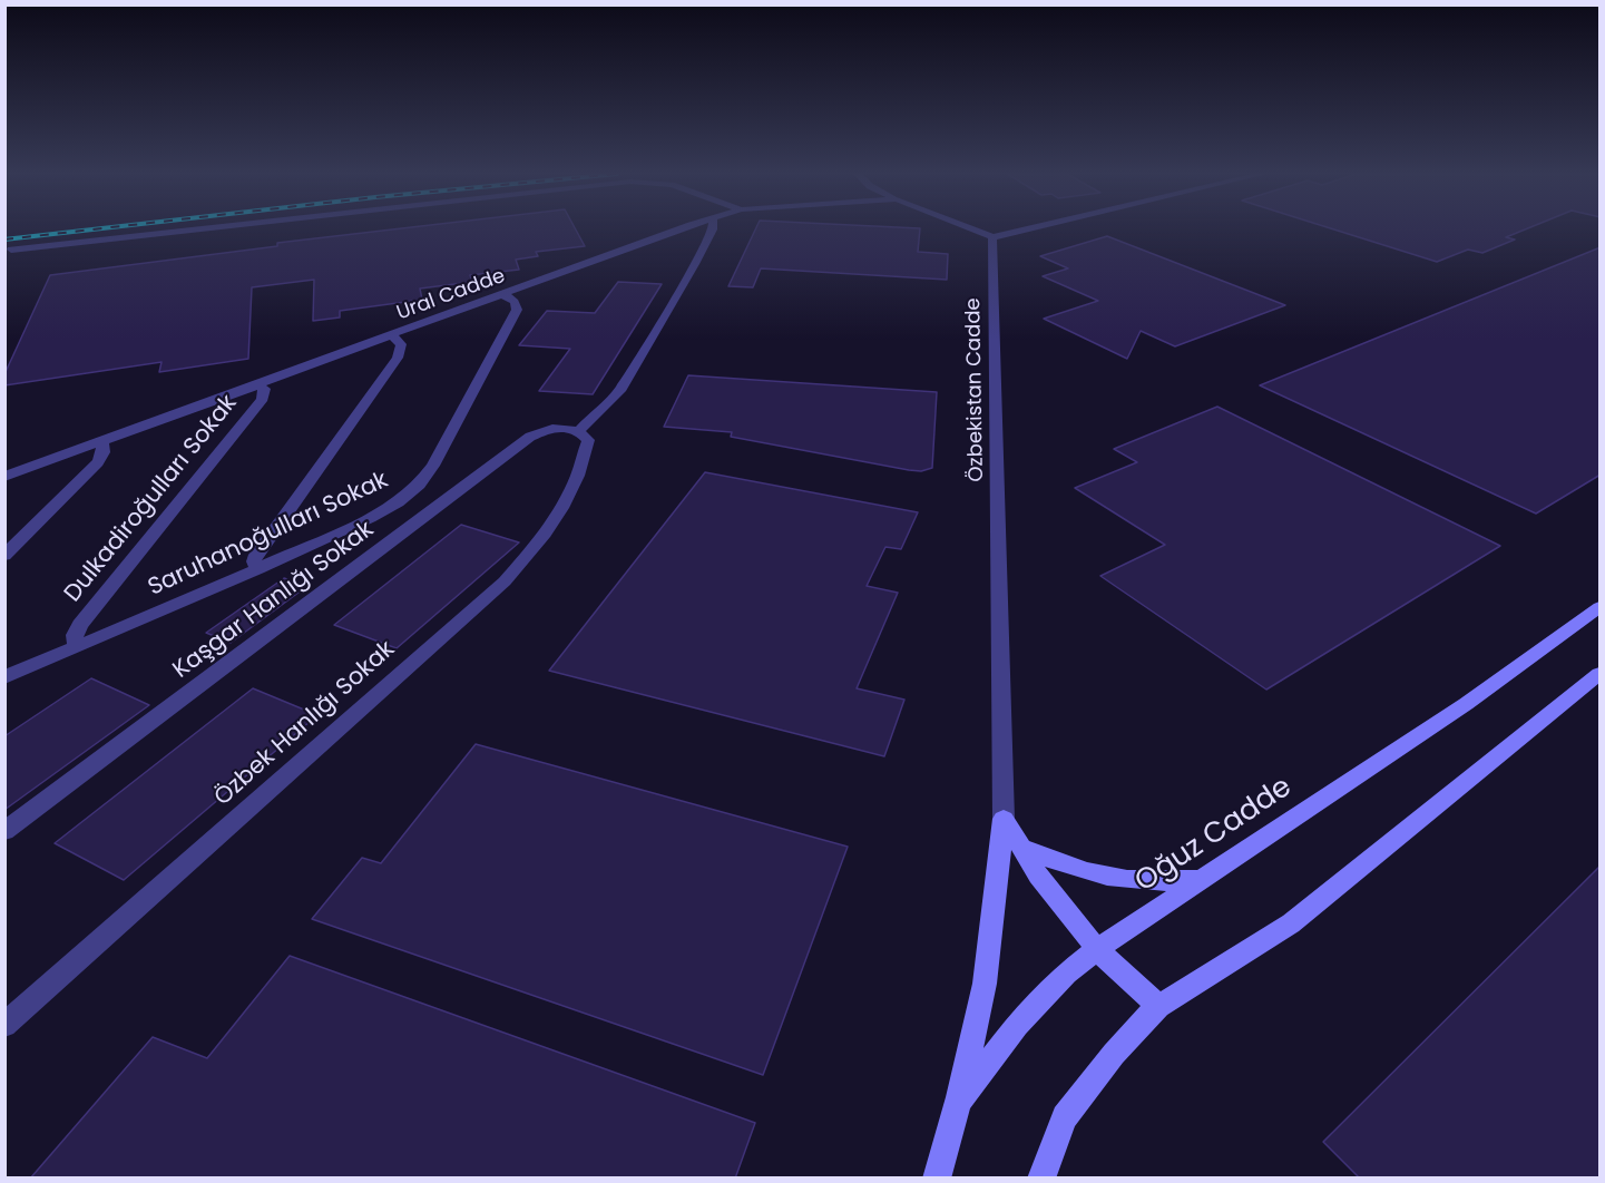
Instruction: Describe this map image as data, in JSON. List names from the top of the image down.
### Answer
{
  "streets": {
    "street": [
      "Ural Cadde",
      "Özbekistan Cadde",
      "Dulkadiroğulları Sokak",
      "Saruhanoğulları Sokak",
      "Kaşgar Hanlığı Sokak",
      "Özbek Hanlığı Sokak",
      "Oğuz Cadde"
    ]
  },
  "crossings": [
    ["Ural Cadde", "Özbekistan Cadde"],
    ["Ural Cadde", "Dulkadiroğulları Sokak"],
    ["Ural Cadde", "Saruhanoğulları Sokak"],
    ["Dulkadiroğulları Sokak", "Saruhanoğulları Sokak"],
    ["Kaşgar Hanlığı Sokak", "Özbek Hanlığı Sokak"]
  ]
}
